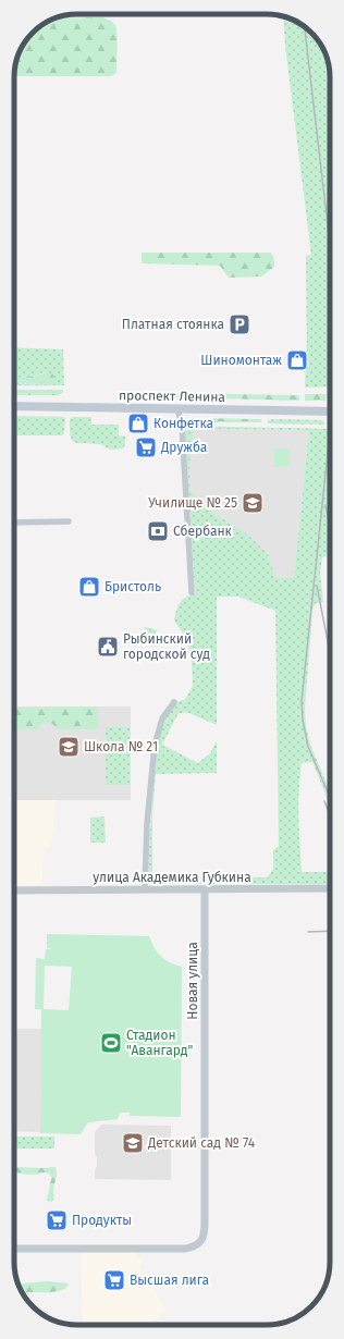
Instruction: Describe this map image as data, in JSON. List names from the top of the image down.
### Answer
{
  "streets": {
    "main road": ["проспект Ленина"],
    "street": ["улица Академика Губкина", "Новая улица"]
  },
  "crossings": [
    ["улица Академика Губкина", "Новая улица"]
  ],
  "places": {
    "parking": ["Платная стоянка"],
    "shop": ["Шиномонтаж", "Конфетка", "Бристоль"],
    "supermarket": ["Дружба", "Продукты", "Высшая лига"],
    "school or university": ["Училище № 25", "Школа № 21", "Детский сад № 74"],
    "bank": ["Сбербанк"],
    "public building": ["Рыбинский городской суд"],
    "sports": ["Стадион \"Авангард\""]
  }
}
